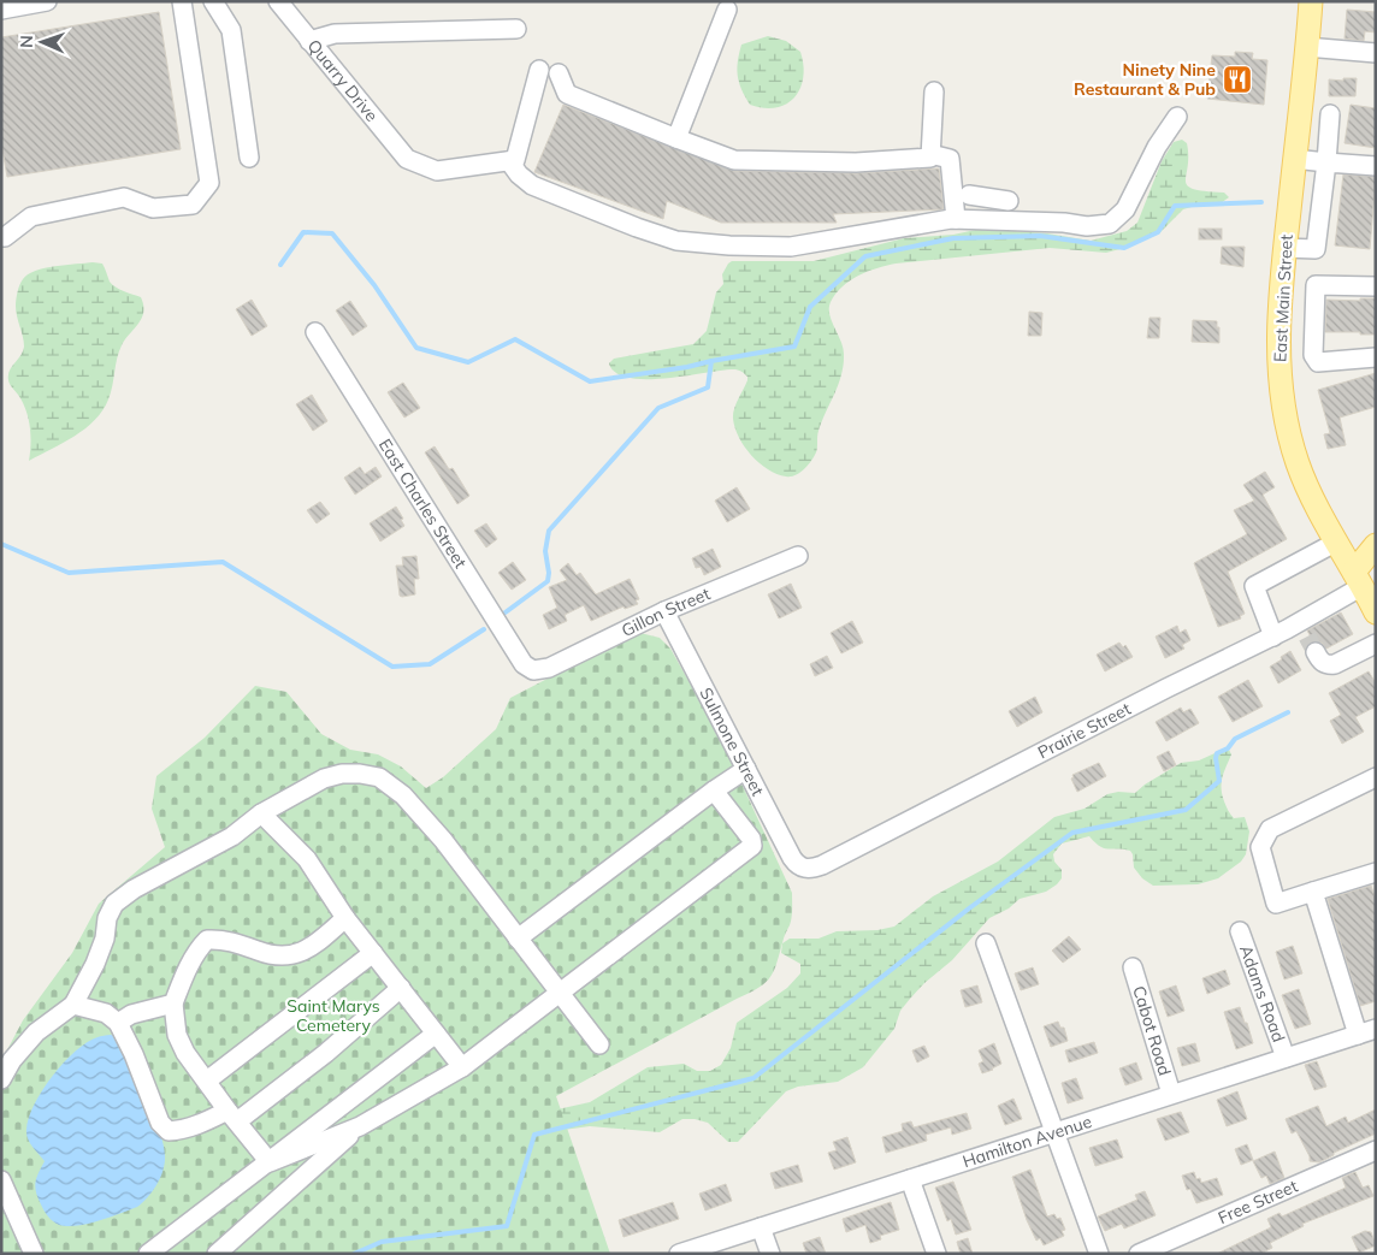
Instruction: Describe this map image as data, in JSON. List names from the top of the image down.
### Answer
{
  "streets": {
    "main road": ["East Main Street"],
    "street": [
      "Quarry Drive",
      "East Charles Street",
      "Gillon Street",
      "Prairie Street",
      "Sulmone Street",
      "Adams Road",
      "Cabot Road",
      "Hamilton Avenue",
      "Free Street"
    ]
  },
  "crossings": [
    ["East Main Street", "Prairie Street"],
    ["East Charles Street", "Gillon Street"],
    ["Gillon Street", "Sulmone Street"],
    ["Prairie Street", "Sulmone Street"],
    ["Adams Road", "Hamilton Avenue"],
    ["Cabot Road", "Hamilton Avenue"]
  ],
  "parks": ["Saint Marys Cemetery"],
  "places": {
    "restaurant": ["Ninety Nine Restaurant & Pub"]
  },
  "north": "left"
}
